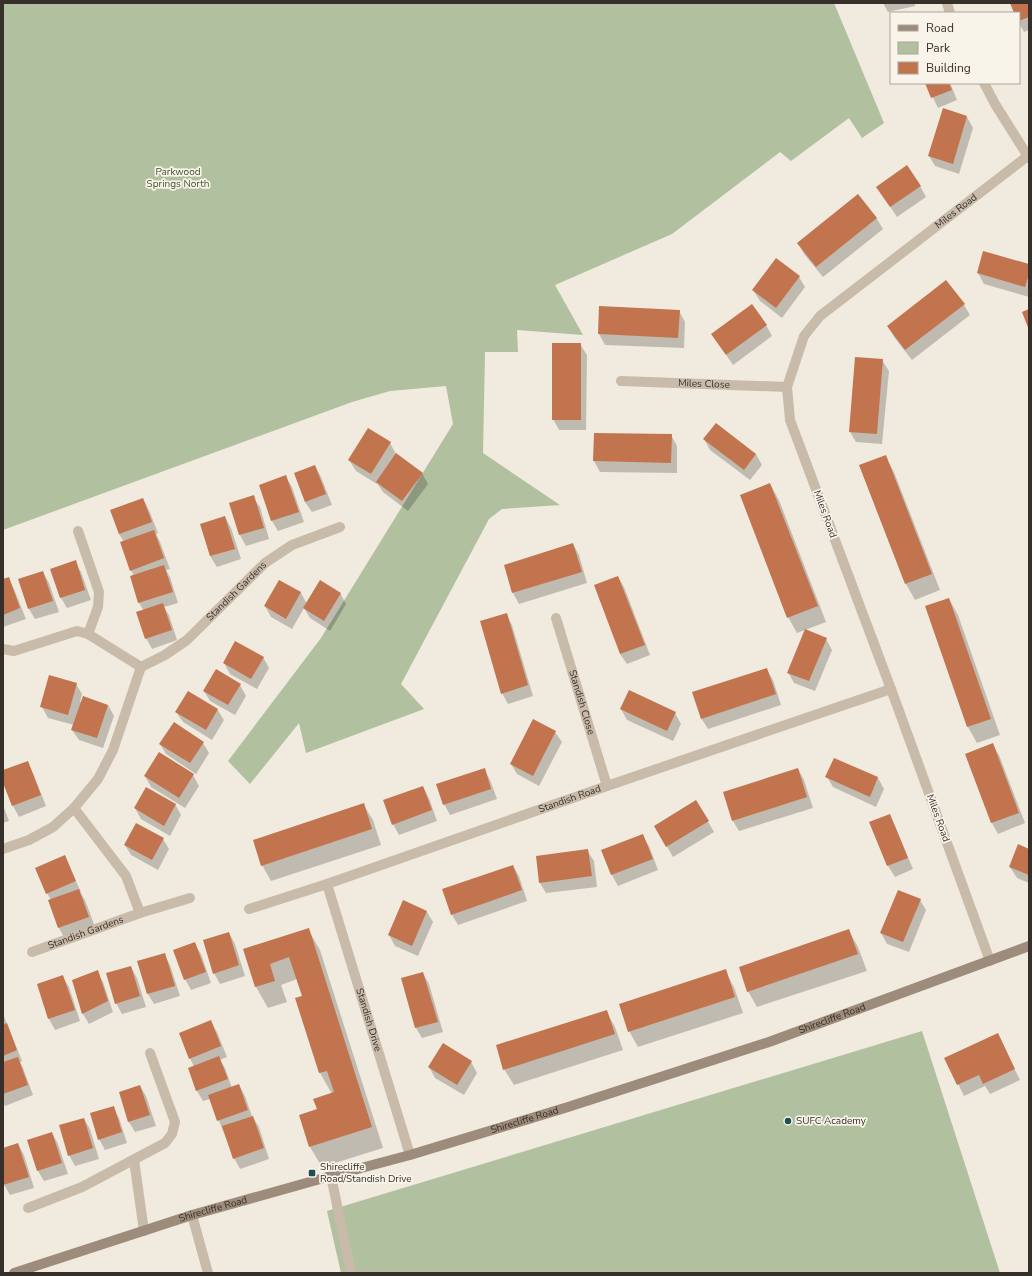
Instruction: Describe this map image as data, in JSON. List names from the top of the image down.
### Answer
{
  "streets": {
    "street": [
      "Miles Road",
      "Miles Close",
      "Standish Gardens",
      "Standish Close",
      "Standish Road",
      "Standish Drive",
      "Shirecliffe Road"
    ]
  },
  "crossings": [
    ["Miles Road", "Miles Close"],
    ["Miles Road", "Standish Road"],
    ["Miles Road", "Shirecliffe Road"],
    ["Standish Close", "Standish Road"],
    ["Standish Road", "Standish Drive"],
    ["Standish Drive", "Shirecliffe Road"]
  ],
  "parks": ["Parkwood Springs North"],
  "places": {
    "other": ["SUFC Academy"],
    "transit": ["Shirecliffe Road/Standish Drive"]
  },
  "legend": ["Road", "Park", "Building"]
}
